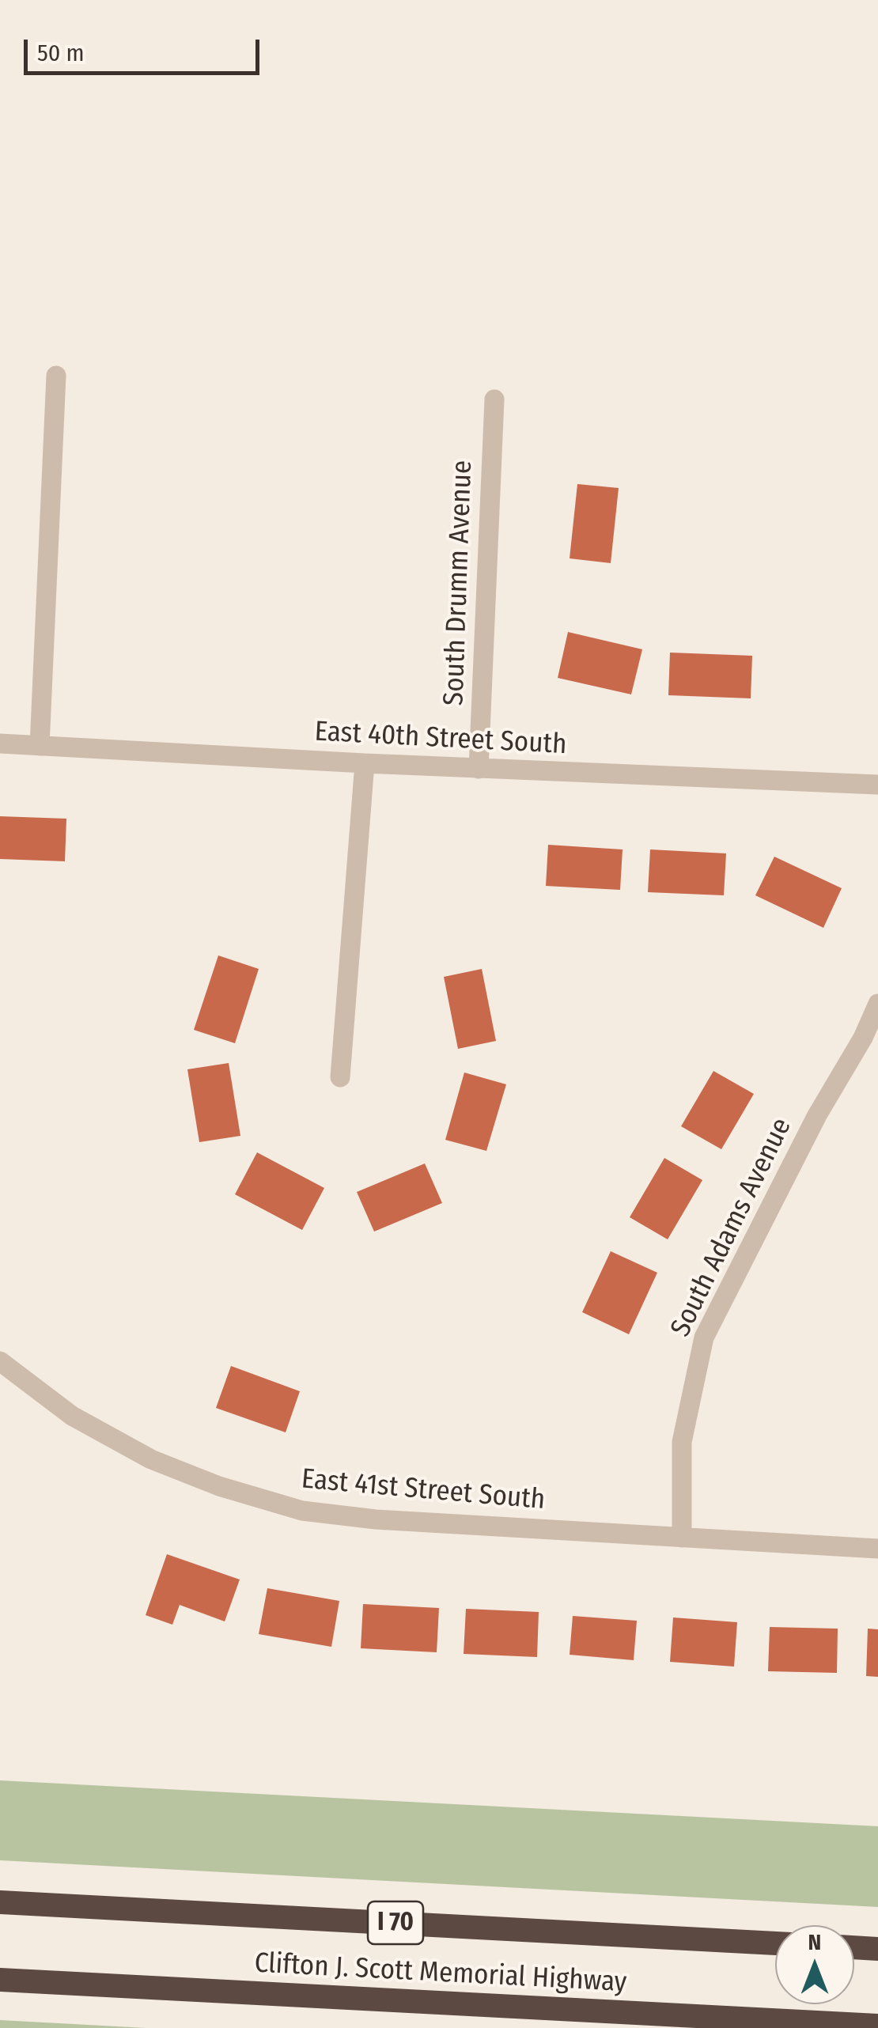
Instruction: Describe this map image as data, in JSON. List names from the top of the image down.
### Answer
{
  "streets": {
    "highway": ["I 70", "Clifton J. Scott Memorial Highway"],
    "street": [
      "South Drumm Avenue",
      "East 40th Street South",
      "South Adams Avenue",
      "East 41st Street South"
    ]
  },
  "crossings": [
    ["South Drumm Avenue", "East 40th Street South"],
    ["South Adams Avenue", "East 41st Street South"]
  ],
  "scale_bar": "50 m",
  "north": "top"
}
